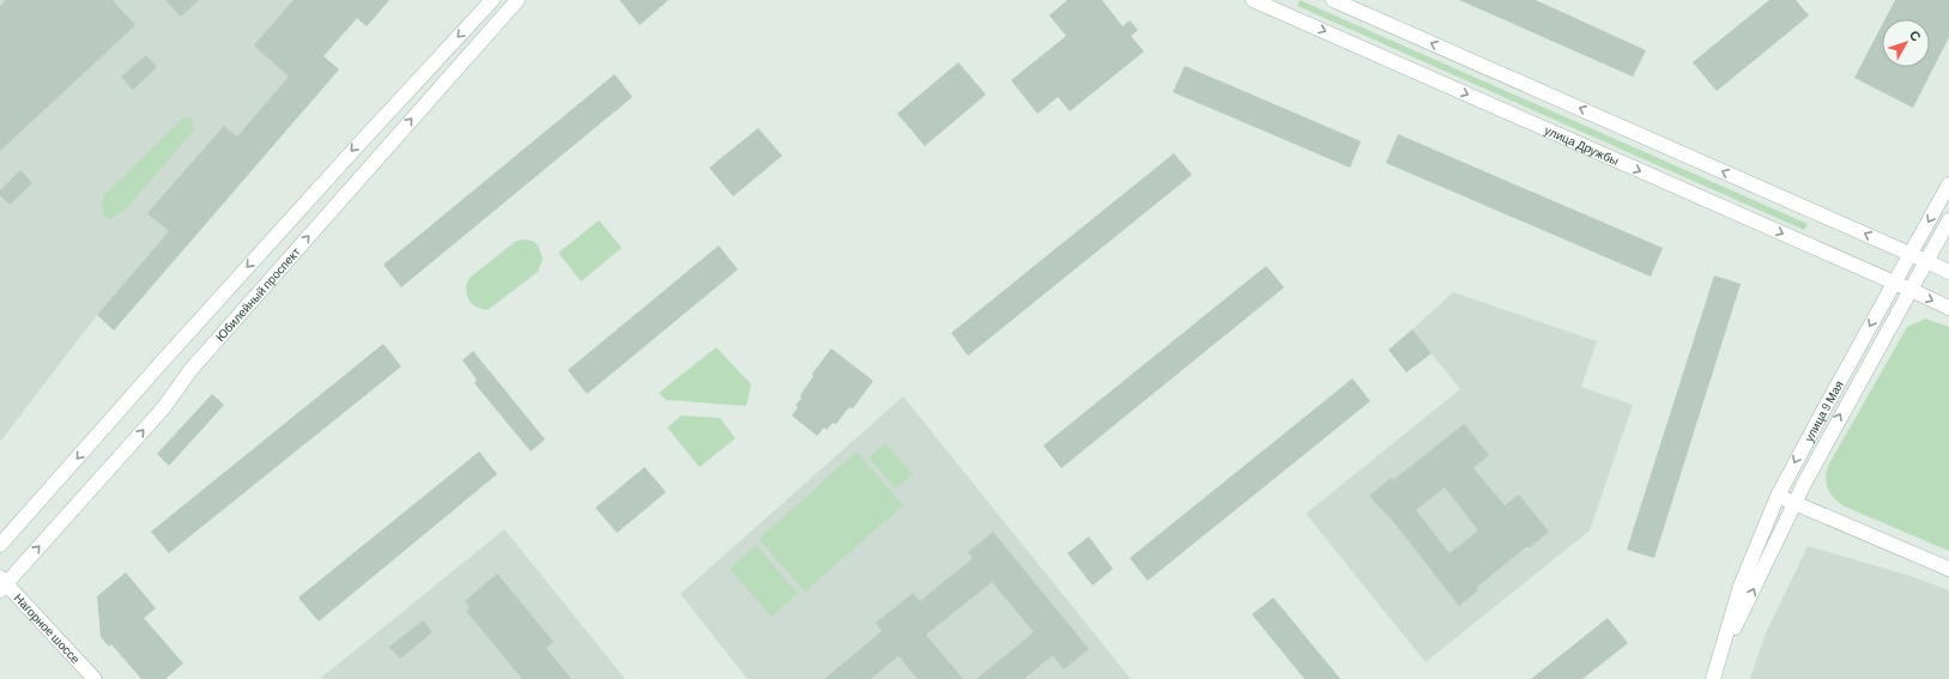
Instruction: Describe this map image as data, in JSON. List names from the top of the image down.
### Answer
{
  "streets": {
    "main road": [
      "улица Дружбы",
      "Юбилейный проспект",
      "улица 9 Мая",
      "Нагорное шоссе"
    ]
  },
  "crossings": [
    ["улица Дружбы", "улица 9 Мая"],
    ["Юбилейный проспект", "Нагорное шоссе"]
  ],
  "north": "top right"
}
